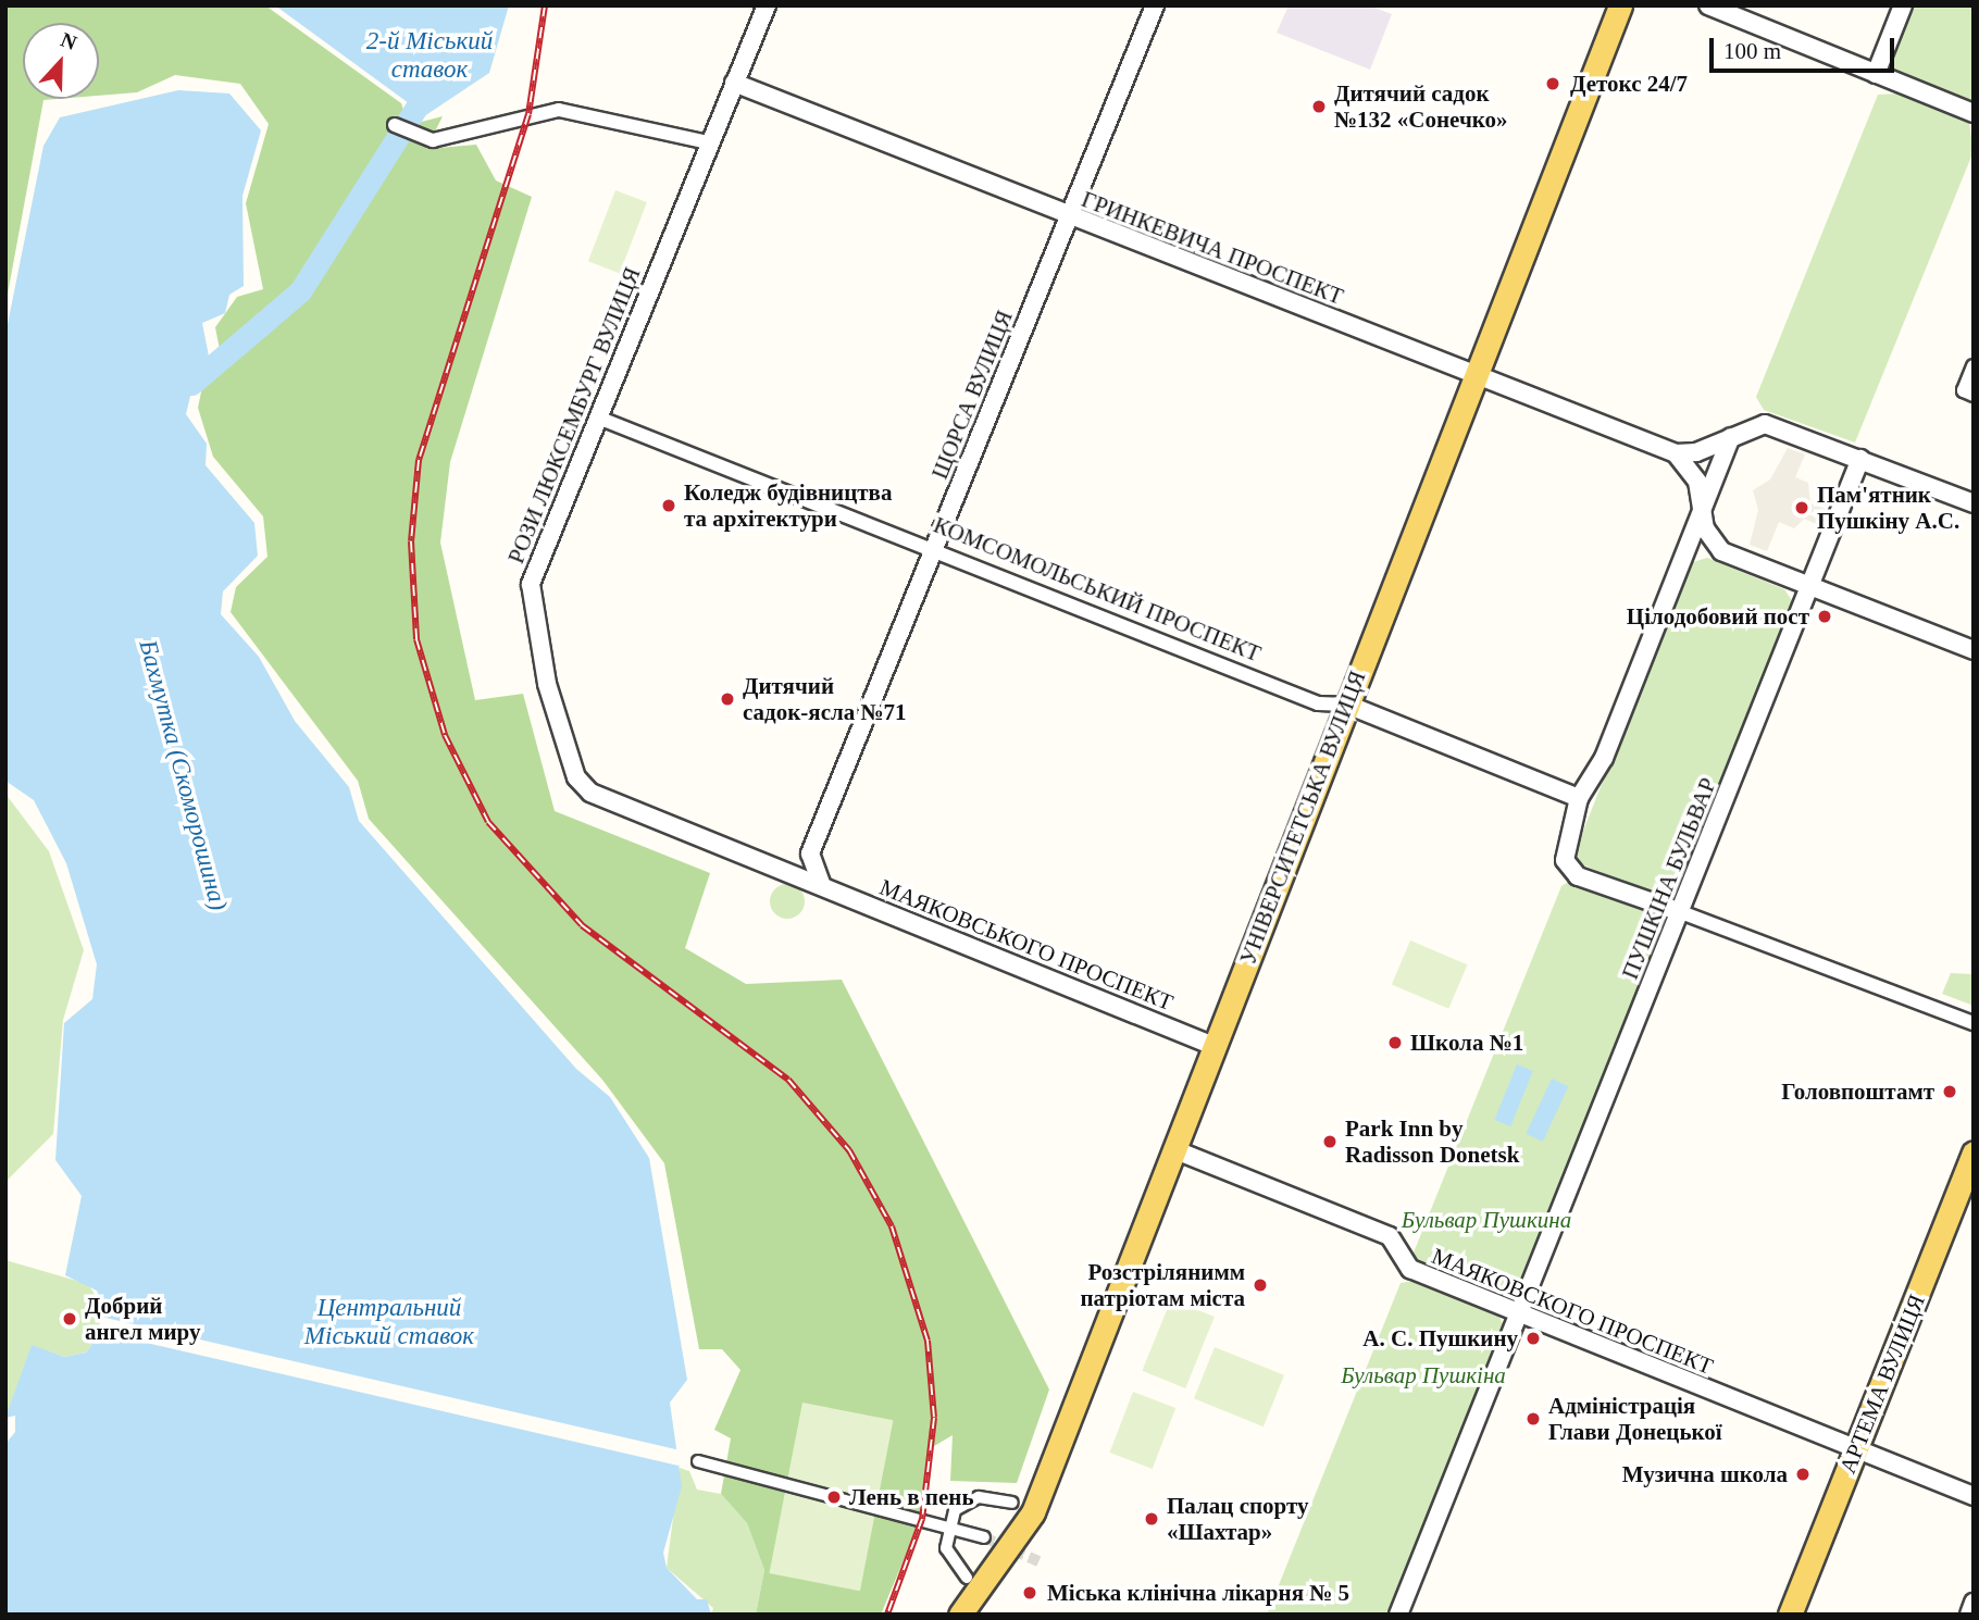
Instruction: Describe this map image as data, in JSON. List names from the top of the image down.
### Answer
{
  "streets": {
    "main road": ["УНІВЕРСИТЕТСЬКА ВУЛИЦЯ", "АРТЕМА ВУЛИЦЯ"],
    "street": [
      "ГРИНКЕВИЧА ПРОСПЕКТ",
      "ЩОРСА ВУЛИЦЯ",
      "РОЗИ ЛЮКСЕМБУРГ ВУЛИЦЯ",
      "КОМСОМОЛЬСЬКИЙ ПРОСПЕКТ",
      "ПУШКІНА БУЛЬВАР",
      "МАЯКОВСЬКОГО ПРОСПЕКТ",
      "МАЯКОВСКОГО ПРОСПЕКТ"
    ]
  },
  "crossings": [
    ["ГРИНКЕВИЧА ПРОСПЕКТ", "ЩОРСА ВУЛИЦЯ"],
    ["ГРИНКЕВИЧА ПРОСПЕКТ", "РОЗИ ЛЮКСЕМБУРГ ВУЛИЦЯ"],
    ["ГРИНКЕВИЧА ПРОСПЕКТ", "УНІВЕРСИТЕТСЬКА ВУЛИЦЯ"],
    ["ЩОРСА ВУЛИЦЯ", "КОМСОМОЛЬСЬКИЙ ПРОСПЕКТ"],
    ["РОЗИ ЛЮКСЕМБУРГ ВУЛИЦЯ", "КОМСОМОЛЬСЬКИЙ ПРОСПЕКТ"],
    ["РОЗИ ЛЮКСЕМБУРГ ВУЛИЦЯ", "МАЯКОВСЬКОГО ПРОСПЕКТ"],
    ["КОМСОМОЛЬСЬКИЙ ПРОСПЕКТ", "УНІВЕРСИТЕТСЬКА ВУЛИЦЯ"],
    ["УНІВЕРСИТЕТСЬКА ВУЛИЦЯ", "МАЯКОВСЬКОГО ПРОСПЕКТ"],
    ["УНІВЕРСИТЕТСЬКА ВУЛИЦЯ", "МАЯКОВСКОГО ПРОСПЕКТ"],
    ["ПУШКІНА БУЛЬВАР", "МАЯКОВСКОГО ПРОСПЕКТ"],
    ["МАЯКОВСКОГО ПРОСПЕКТ", "АРТЕМА ВУЛИЦЯ"]
  ],
  "water": ["2-й Міський ставок", "Бахмутка (Скоморошина)", "Центральний Міський ставок"],
  "parks": ["Бульвар Пушкина", "Бульвар Пушкіна"],
  "places": [
    "Детокс 24/7",
    "Дитячий садок №132 «Сонечко»",
    "Коледж будівництва та архітектури",
    "Пам'ятник Пушкіну А.С.",
    "Цілодобовий пост",
    "Дитячий садок-ясла №71",
    "Школа №1",
    "Головпоштамт",
    "Park Inn by Radisson Donetsk",
    "Розстрілянимм патріотам міста",
    "Добрий ангел миру",
    "А. С. Пушкину",
    "Адміністрація Глави Донецької",
    "Музична школа",
    "Лень в пень",
    "Палац спорту «Шахтар»",
    "Міська клінічна лікарня № 5"
  ],
  "scale_bar": "100 m",
  "north": "top"
}
